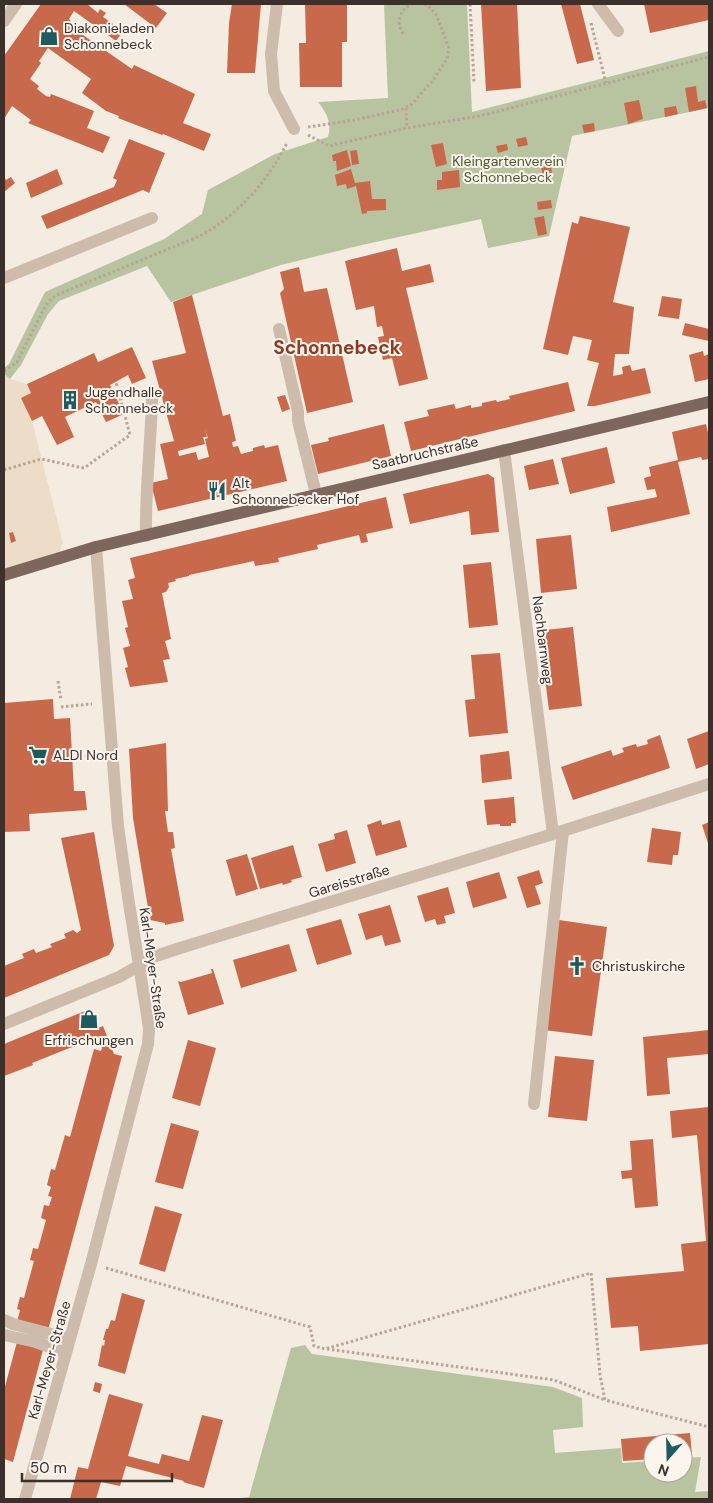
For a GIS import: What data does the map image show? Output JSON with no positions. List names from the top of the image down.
{
  "streets": {
    "main road": ["Saatbruchstraße"],
    "street": ["Nachbarnweg", "Gareisstraße", "Karl-Meyer-Straße"]
  },
  "crossings": [
    ["Saatbruchstraße", "Nachbarnweg"],
    ["Saatbruchstraße", "Karl-Meyer-Straße"],
    ["Nachbarnweg", "Gareisstraße"],
    ["Gareisstraße", "Karl-Meyer-Straße"]
  ],
  "districts": ["Schonnebeck"],
  "parks": ["Kleingartenverein Schonnebeck"],
  "places": {
    "shop": ["Diakonieladen Schonnebeck", "Erfrischungen"],
    "building": ["Jugendhalle Schonnebeck"],
    "restaurant": ["Alt Schonnebecker Hof"],
    "supermarket": ["ALDI Nord"],
    "church": ["Christuskirche"]
  },
  "scale_bar": "50 m",
  "north": "bottom"
}
